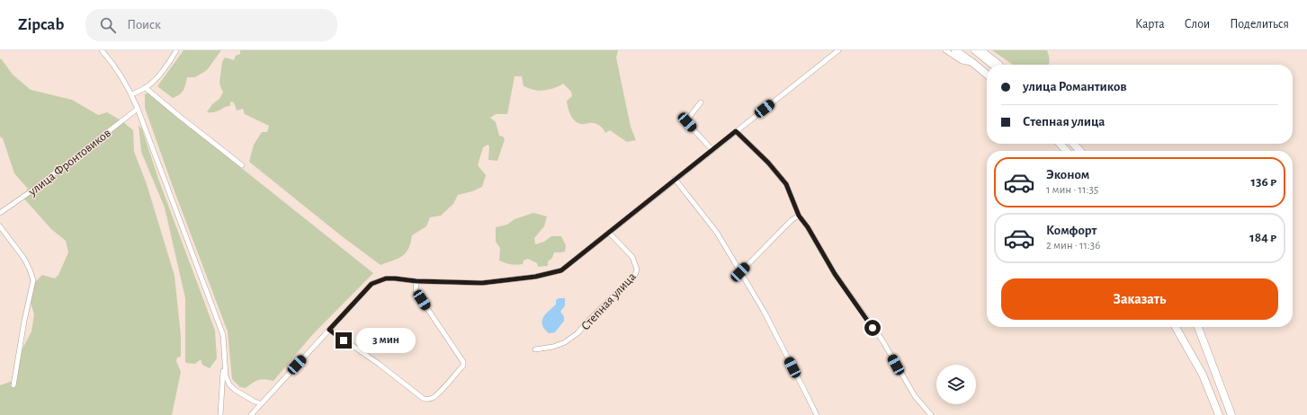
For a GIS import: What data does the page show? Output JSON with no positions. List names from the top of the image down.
{
  "streets": {
    "street": ["улица Фронтовиков", "Степная улица"]
  },
  "page": {
    "header": "Zipcab",
    "search": "Поиск",
    "nav": ["Карта", "Слои", "Поделиться"],
    "banner": ["улица Романтиков", "Степная улица"],
    "list": [
      {
        "name": "Эконом",
        "note": "1 мин · 11:35",
        "value": "136 ₽"
      },
      {
        "name": "Комфорт",
        "note": "2 мин · 11:36",
        "value": "184 ₽"
      }
    ],
    "buttons": "Заказать",
    "bubble": "3 мин"
  }
}
